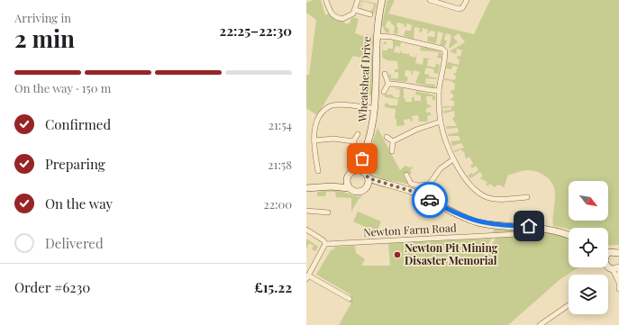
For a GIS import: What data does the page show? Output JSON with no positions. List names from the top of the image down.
{
  "streets": {
    "street": ["Wheatsheaf Drive", "Newton Farm Road"]
  },
  "places": ["Newton Pit Mining Disaster Memorial"],
  "north": "bottom right",
  "page": {
    "heading": ["2 min", "Arriving in", "22:25–22:30"],
    "panel": ["Order #6230", "£15.22"],
    "bar": "On the way · 150 m",
    "list": [
      ["Confirmed", "21:54"],
      ["Preparing", "21:58"],
      ["On the way", "22:00"],
      "Delivered"
    ]
  }
}
